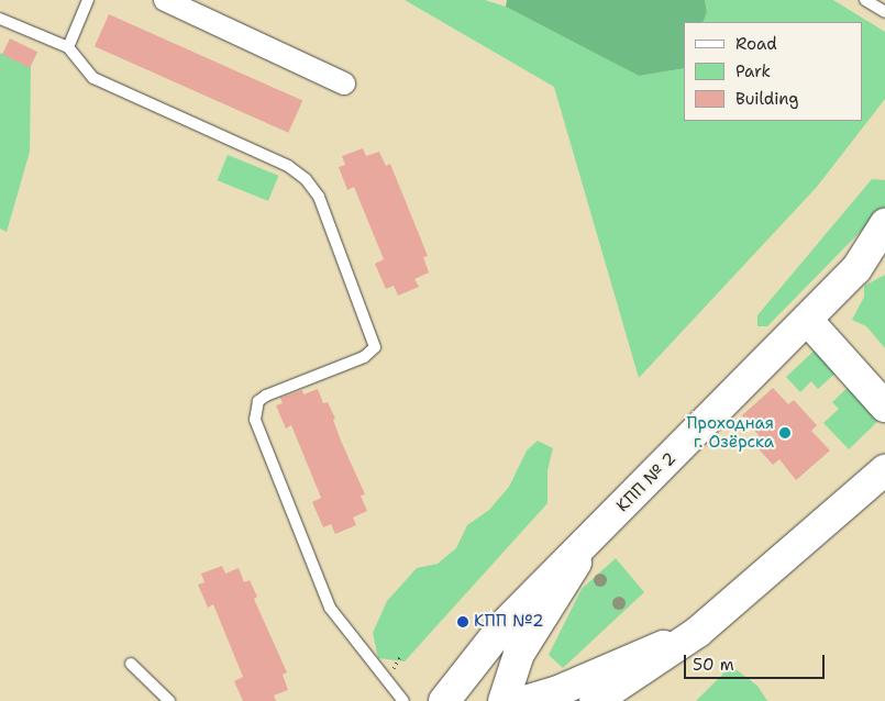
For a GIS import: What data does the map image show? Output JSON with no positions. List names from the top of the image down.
{
  "streets": {
    "main road": ["КПП № 2"]
  },
  "places": ["Проходная г. Озёрска", "КПП №2"],
  "legend": ["Road", "Park", "Building"],
  "scale_bar": "50 m"
}
